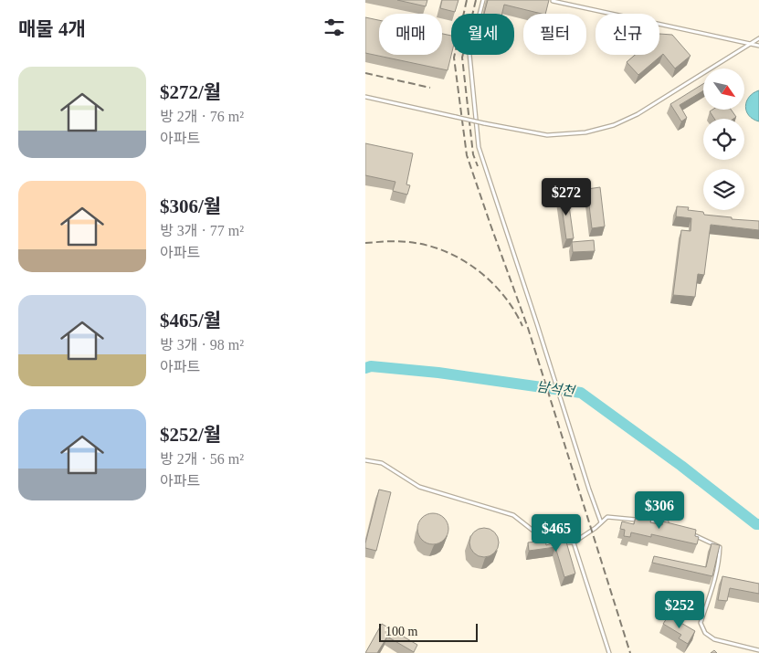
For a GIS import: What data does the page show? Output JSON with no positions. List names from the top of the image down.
{
  "water": ["남석천"],
  "scale_bar": "100 m",
  "north": "bottom right",
  "page": {
    "heading": "매물 4개",
    "chip": [
      "매매",
      "월세",
      "필터",
      "신규"
    ],
    "list": [
      {
        "name": "$272/월",
        "note": "방 2개 · 76 m² · 아파트"
      },
      {
        "name": "$306/월",
        "note": "방 3개 · 77 m² · 아파트"
      },
      {
        "name": "$465/월",
        "note": "방 3개 · 98 m² · 아파트"
      },
      {
        "name": "$252/월",
        "note": "방 2개 · 56 m² · 아파트"
      }
    ],
    "price": [
      "$272",
      "$306",
      "$465",
      "$252"
    ],
    "scale": "100 m"
  }
}
